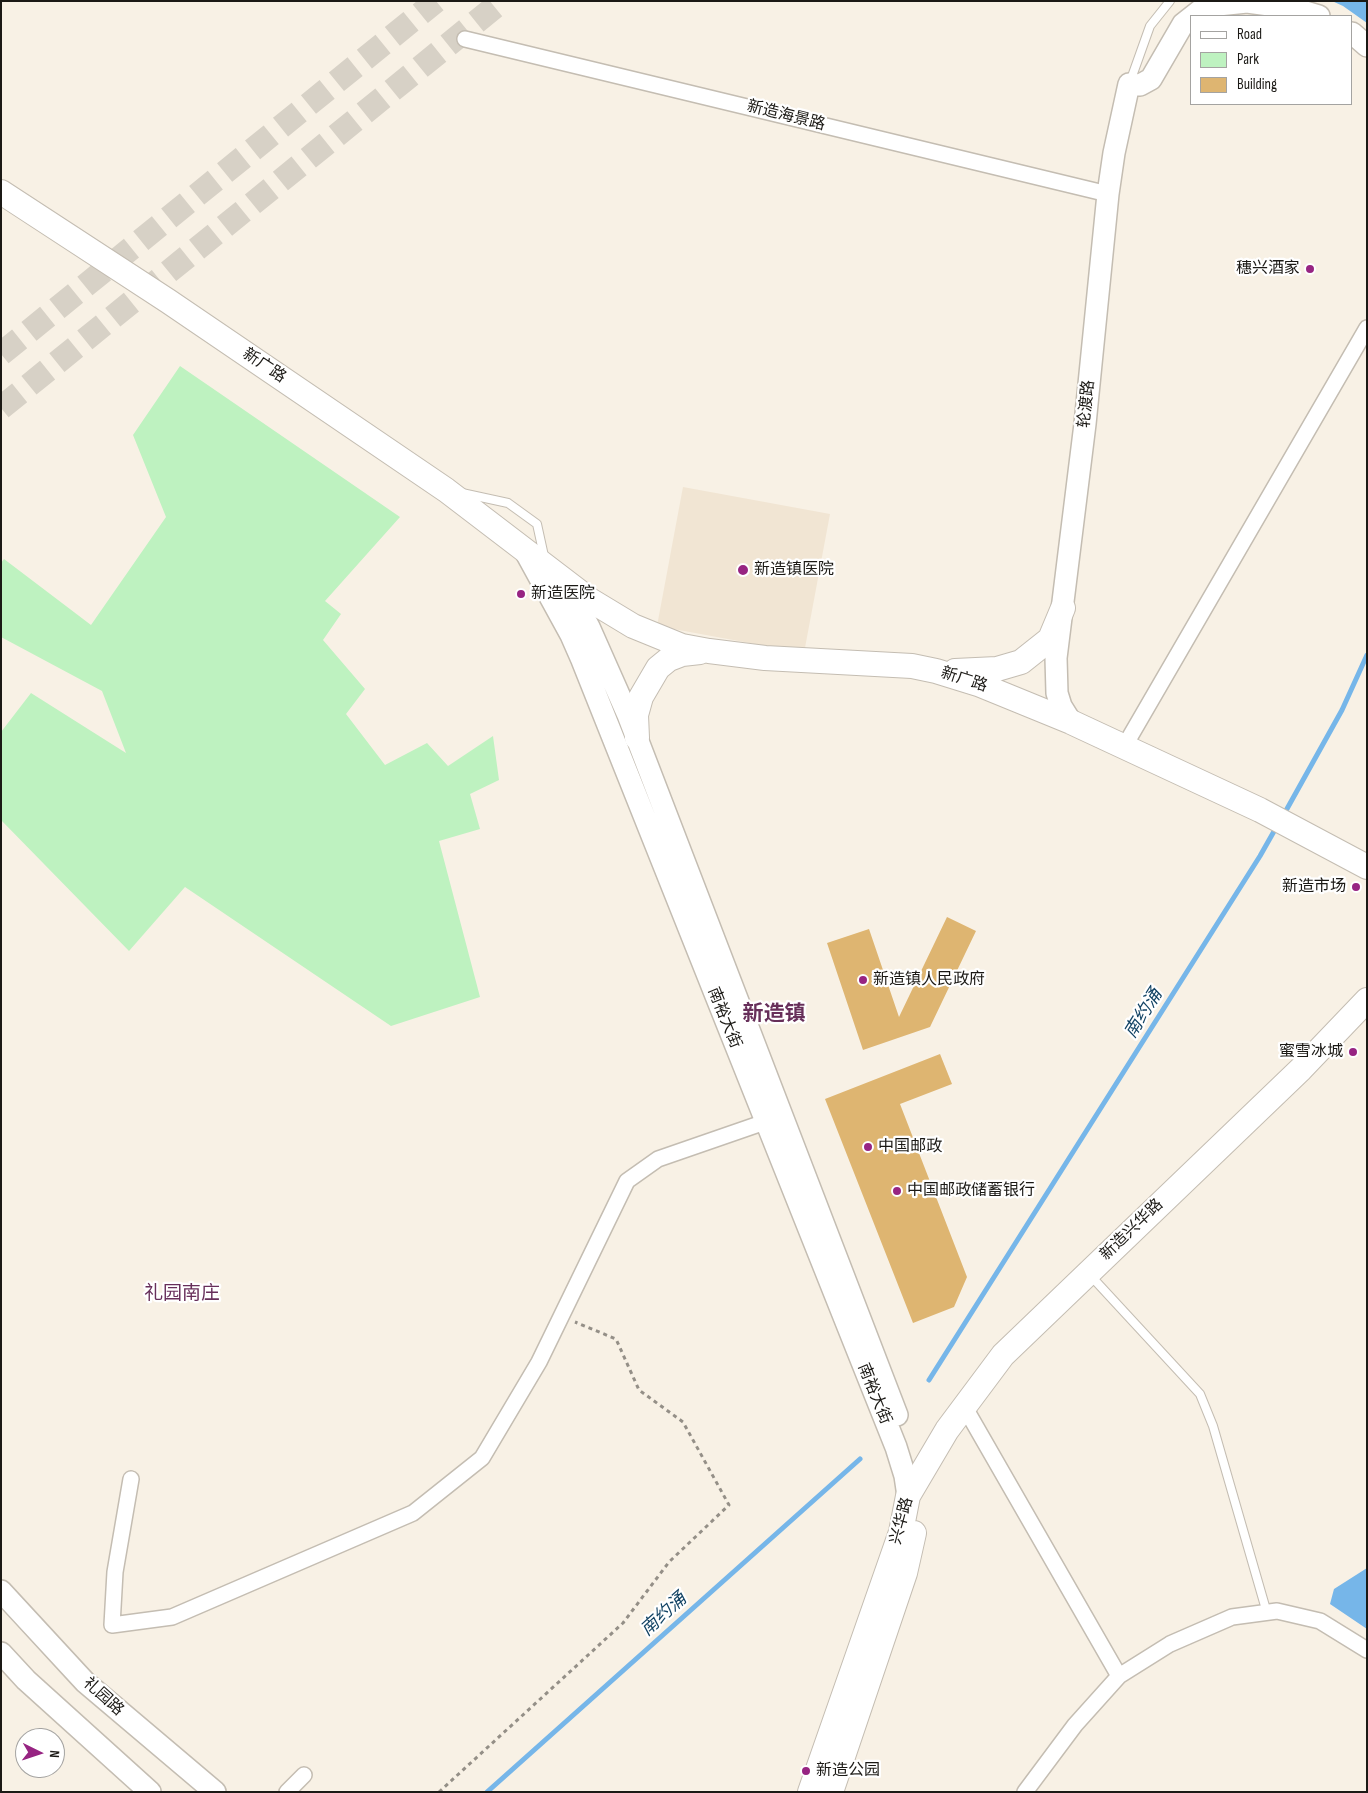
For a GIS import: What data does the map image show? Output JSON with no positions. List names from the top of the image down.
{
  "streets": {
    "main road": [
      "新广路",
      "轮渡路",
      "南裕大街",
      "新造兴华路",
      "兴华路",
      "礼园路"
    ],
    "street": ["新造海景路"]
  },
  "crossings": [
    ["新造海景路", "轮渡路"],
    ["新广路", "轮渡路"],
    ["新广路", "南裕大街"],
    ["南裕大街", "新造兴华路"],
    ["南裕大街", "兴华路"],
    ["新造兴华路", "兴华路"]
  ],
  "districts": ["新造镇", "礼园南庄"],
  "water": ["南约涌"],
  "places": [
    "穗兴酒家",
    "新造镇医院",
    "新造医院",
    "新造市场",
    "新造镇人民政府",
    "蜜雪冰城",
    "中国邮政",
    "中国邮政储蓄银行",
    "新造公园"
  ],
  "legend": ["Road", "Park", "Building"],
  "north": "right"
}
